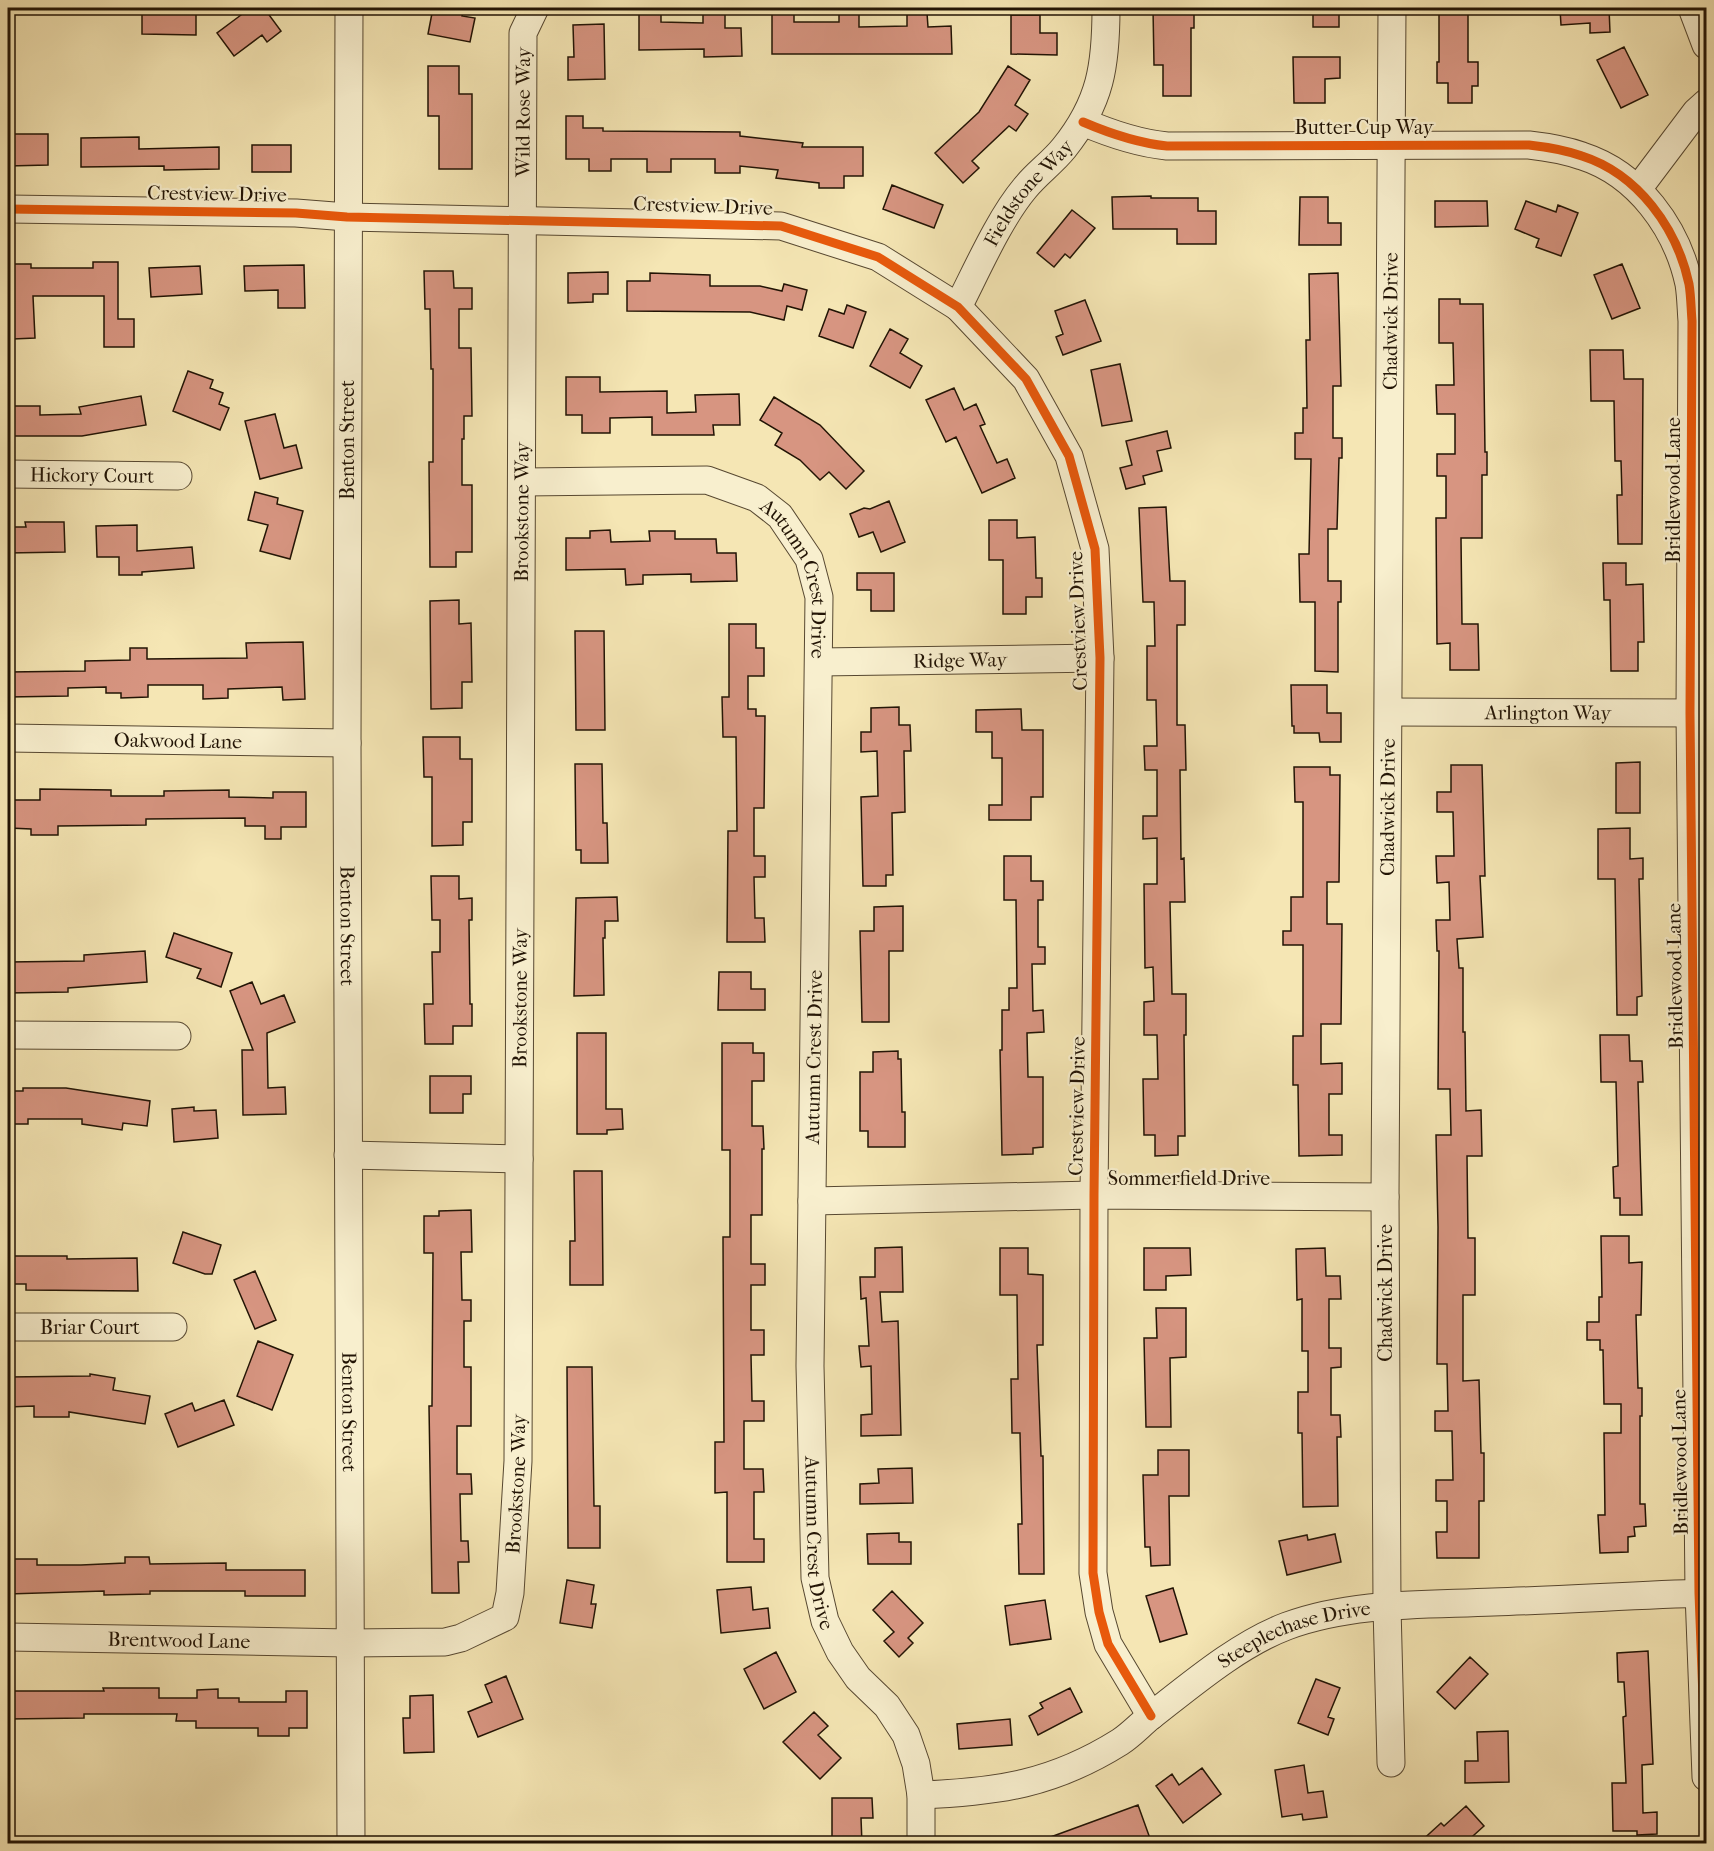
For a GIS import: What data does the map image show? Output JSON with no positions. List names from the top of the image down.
{
  "streets": {
    "street": [
      "Wild Rose Way",
      "Butter Cup Way",
      "Crestview Drive",
      "Fieldstone Way",
      "Chadwick Drive",
      "Benton Street",
      "Hickory Court",
      "Bridlewood Lane",
      "Brookstone Way",
      "Autumn Crest Drive",
      "Ridge Way",
      "Arlington Way",
      "Oakwood Lane",
      "Sommerfield Drive",
      "Briar Court",
      "Brentwood Lane",
      "Steeplechase Drive"
    ]
  },
  "crossings": [
    ["Wild Rose Way", "Crestview Drive"],
    ["Wild Rose Way", "Brookstone Way"],
    ["Butter Cup Way", "Fieldstone Way"],
    ["Butter Cup Way", "Chadwick Drive"],
    ["Butter Cup Way", "Bridlewood Lane"],
    ["Crestview Drive", "Fieldstone Way"],
    ["Crestview Drive", "Benton Street"],
    ["Crestview Drive", "Brookstone Way"],
    ["Crestview Drive", "Ridge Way"],
    ["Crestview Drive", "Sommerfield Drive"],
    ["Crestview Drive", "Steeplechase Drive"],
    ["Chadwick Drive", "Arlington Way"],
    ["Chadwick Drive", "Sommerfield Drive"],
    ["Chadwick Drive", "Steeplechase Drive"],
    ["Benton Street", "Brookstone Way"],
    ["Benton Street", "Oakwood Lane"],
    ["Benton Street", "Brentwood Lane"],
    ["Bridlewood Lane", "Arlington Way"],
    ["Bridlewood Lane", "Steeplechase Drive"],
    ["Brookstone Way", "Autumn Crest Drive"],
    ["Brookstone Way", "Brentwood Lane"],
    ["Autumn Crest Drive", "Ridge Way"],
    ["Autumn Crest Drive", "Sommerfield Drive"],
    ["Autumn Crest Drive", "Steeplechase Drive"]
  ]
}
